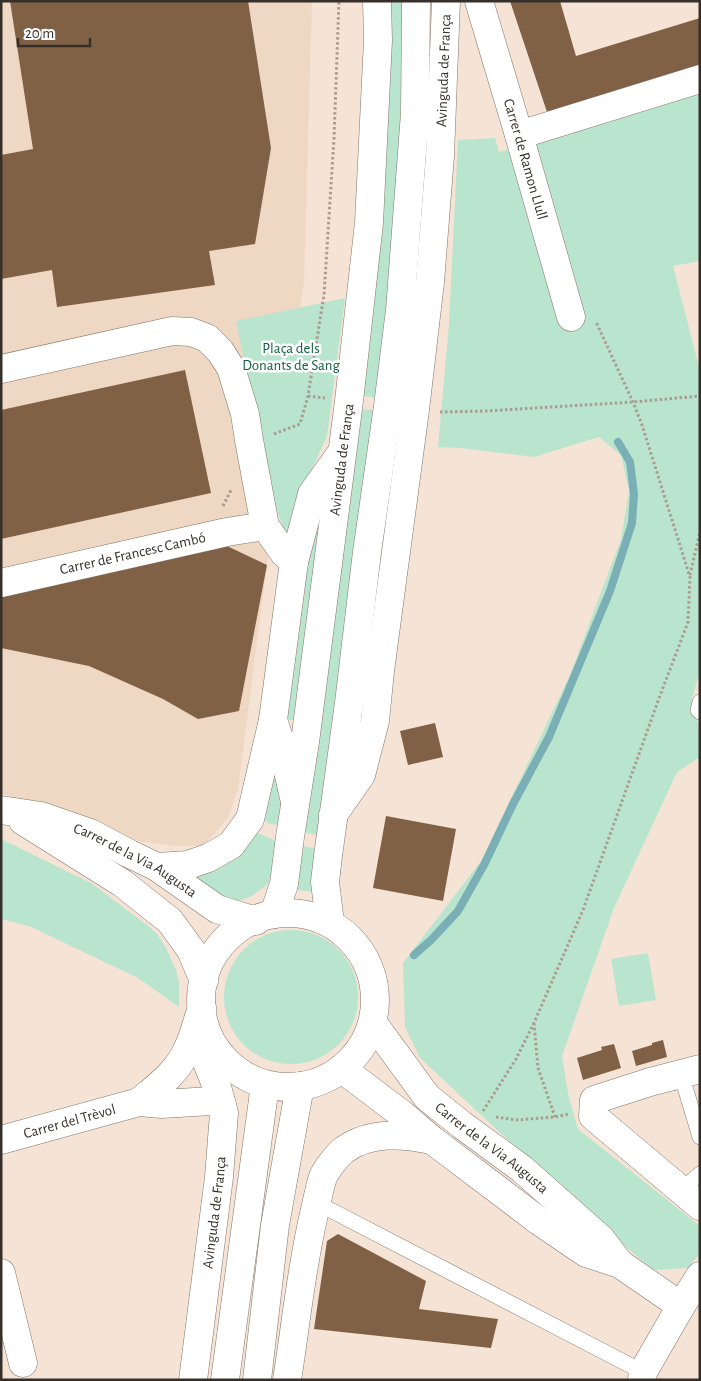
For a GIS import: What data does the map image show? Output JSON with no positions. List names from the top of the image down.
{
  "streets": {
    "street": [
      "Avinguda de França",
      "Carrer de Ramon Llull",
      "Carrer de Francesc Cambó",
      "Carrer de la Via Augusta",
      "Carrer del Trèvol"
    ]
  },
  "crossings": [
    ["Avinguda de França", "Carrer de la Via Augusta"],
    ["Avinguda de França", "Carrer del Trèvol"],
    ["Carrer de la Via Augusta", "Carrer del Trèvol"]
  ],
  "parks": ["Plaça dels Donants de Sang"],
  "scale_bar": "20 m"
}
